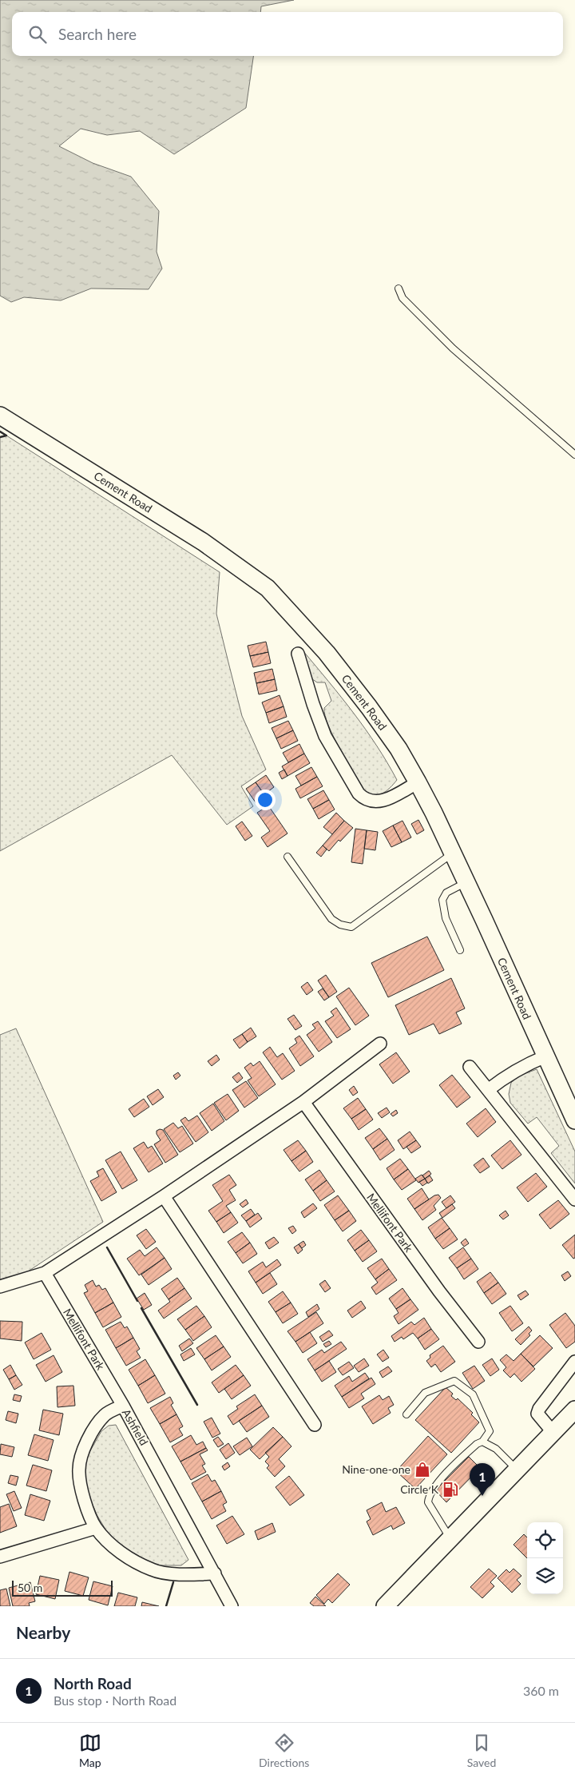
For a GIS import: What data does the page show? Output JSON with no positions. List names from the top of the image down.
{
  "streets": {
    "street": ["Cement Road", "Mellifont Park", "Ashfield"]
  },
  "crossings": [
    ["Mellifont Park", "Ashfield"]
  ],
  "places": {
    "shop": ["Nine-one-one"],
    "fuel station": ["Circle K"]
  },
  "scale_bar": "50 m",
  "page": {
    "search": "Search here",
    "pins": "1",
    "scale": "50 m",
    "heading": "Nearby",
    "list": [
      {
        "mark": "1",
        "name": "North Road",
        "note": "Bus stop · North Road",
        "value": "360 m"
      }
    ],
    "nav": ["Map", "Directions", "Saved"]
  }
}
